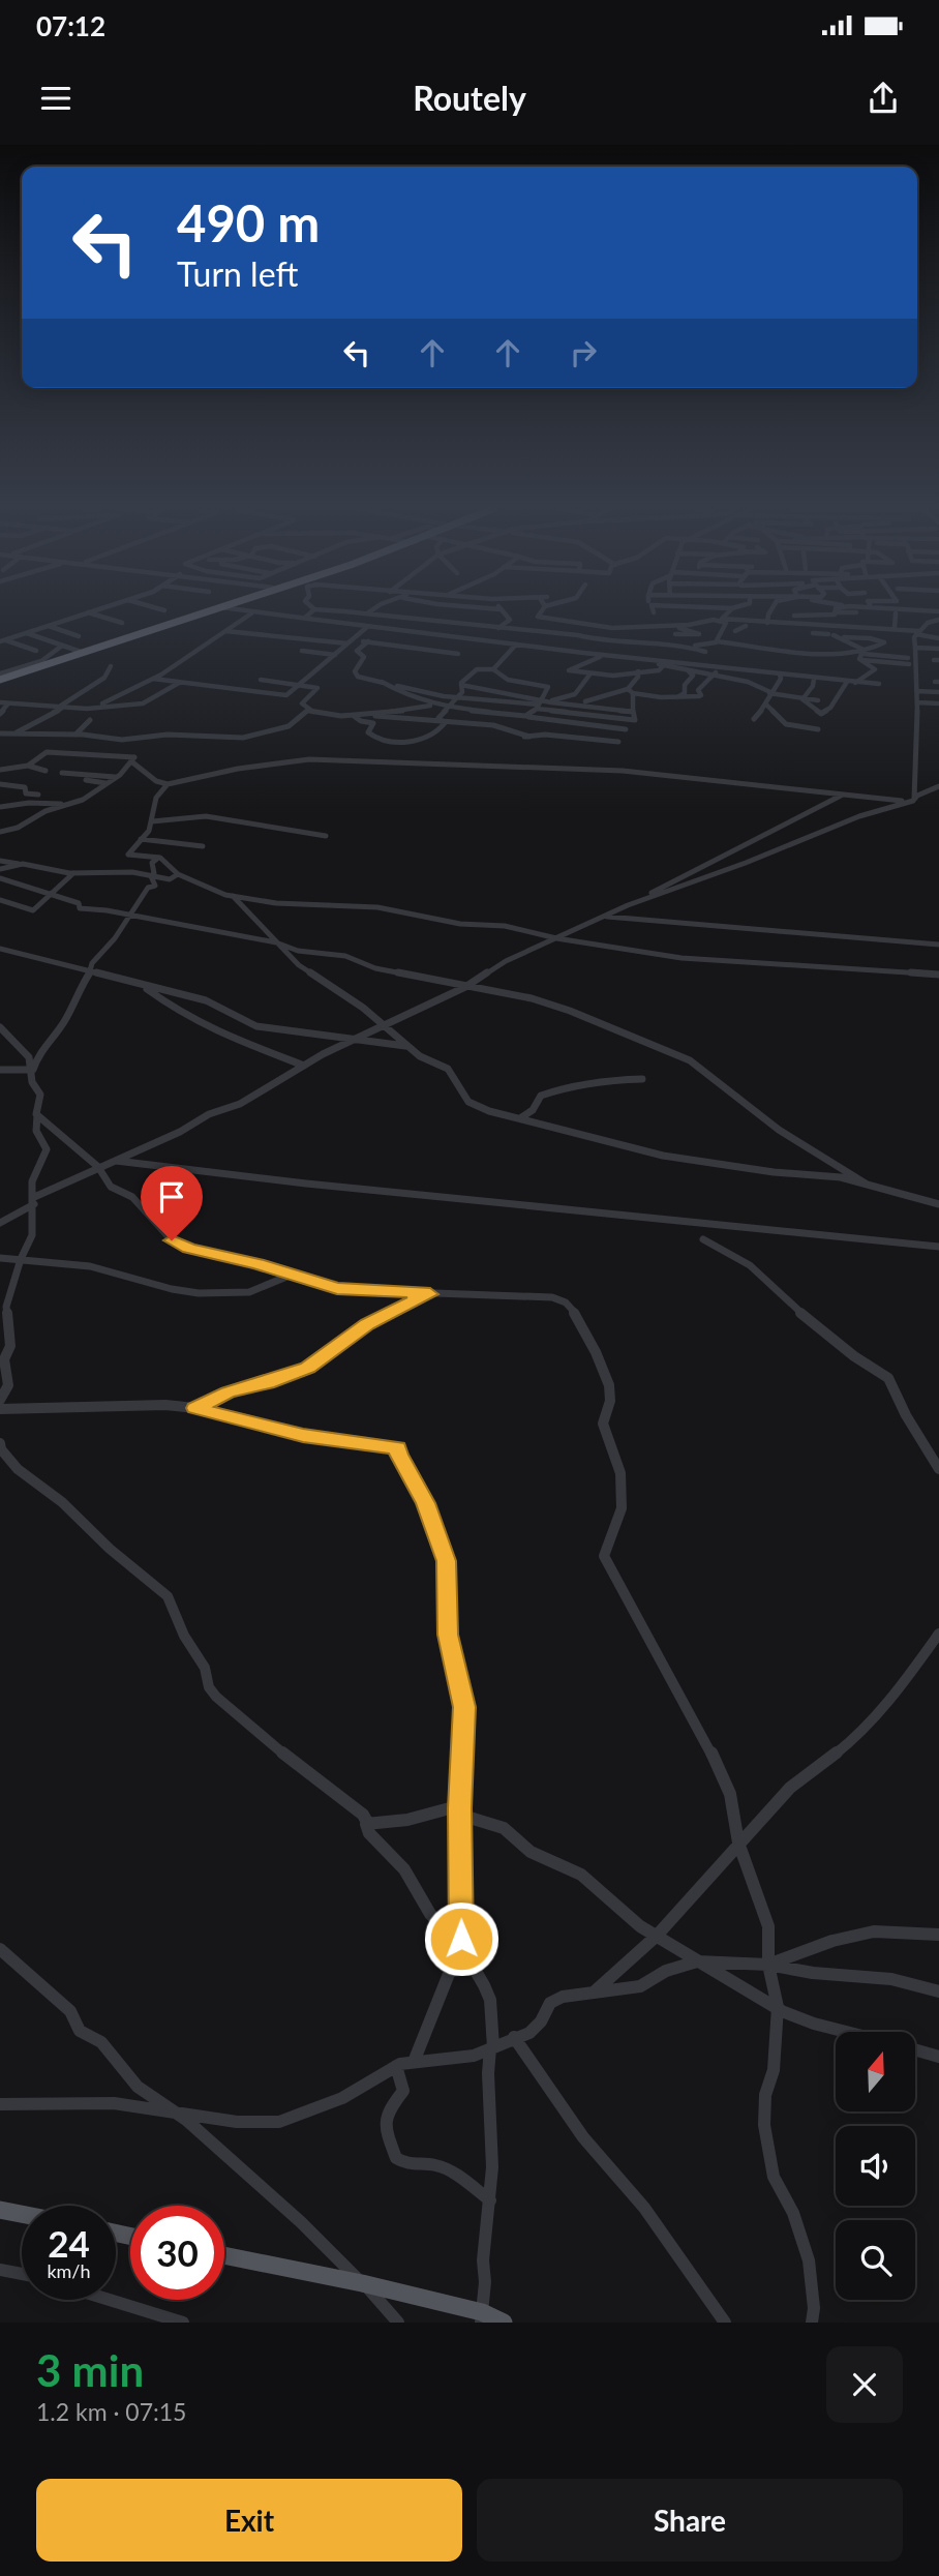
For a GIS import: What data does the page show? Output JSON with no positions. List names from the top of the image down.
{
  "north": "top",
  "page": {
    "status": "07:12",
    "header": "Routely",
    "turn": ["490 m", "Turn left"],
    "speed": "24 km/h",
    "limit": "30",
    "heading": ["3 min", "1.2 km · 07:15"],
    "buttons": ["Exit", "Share"]
  }
}
